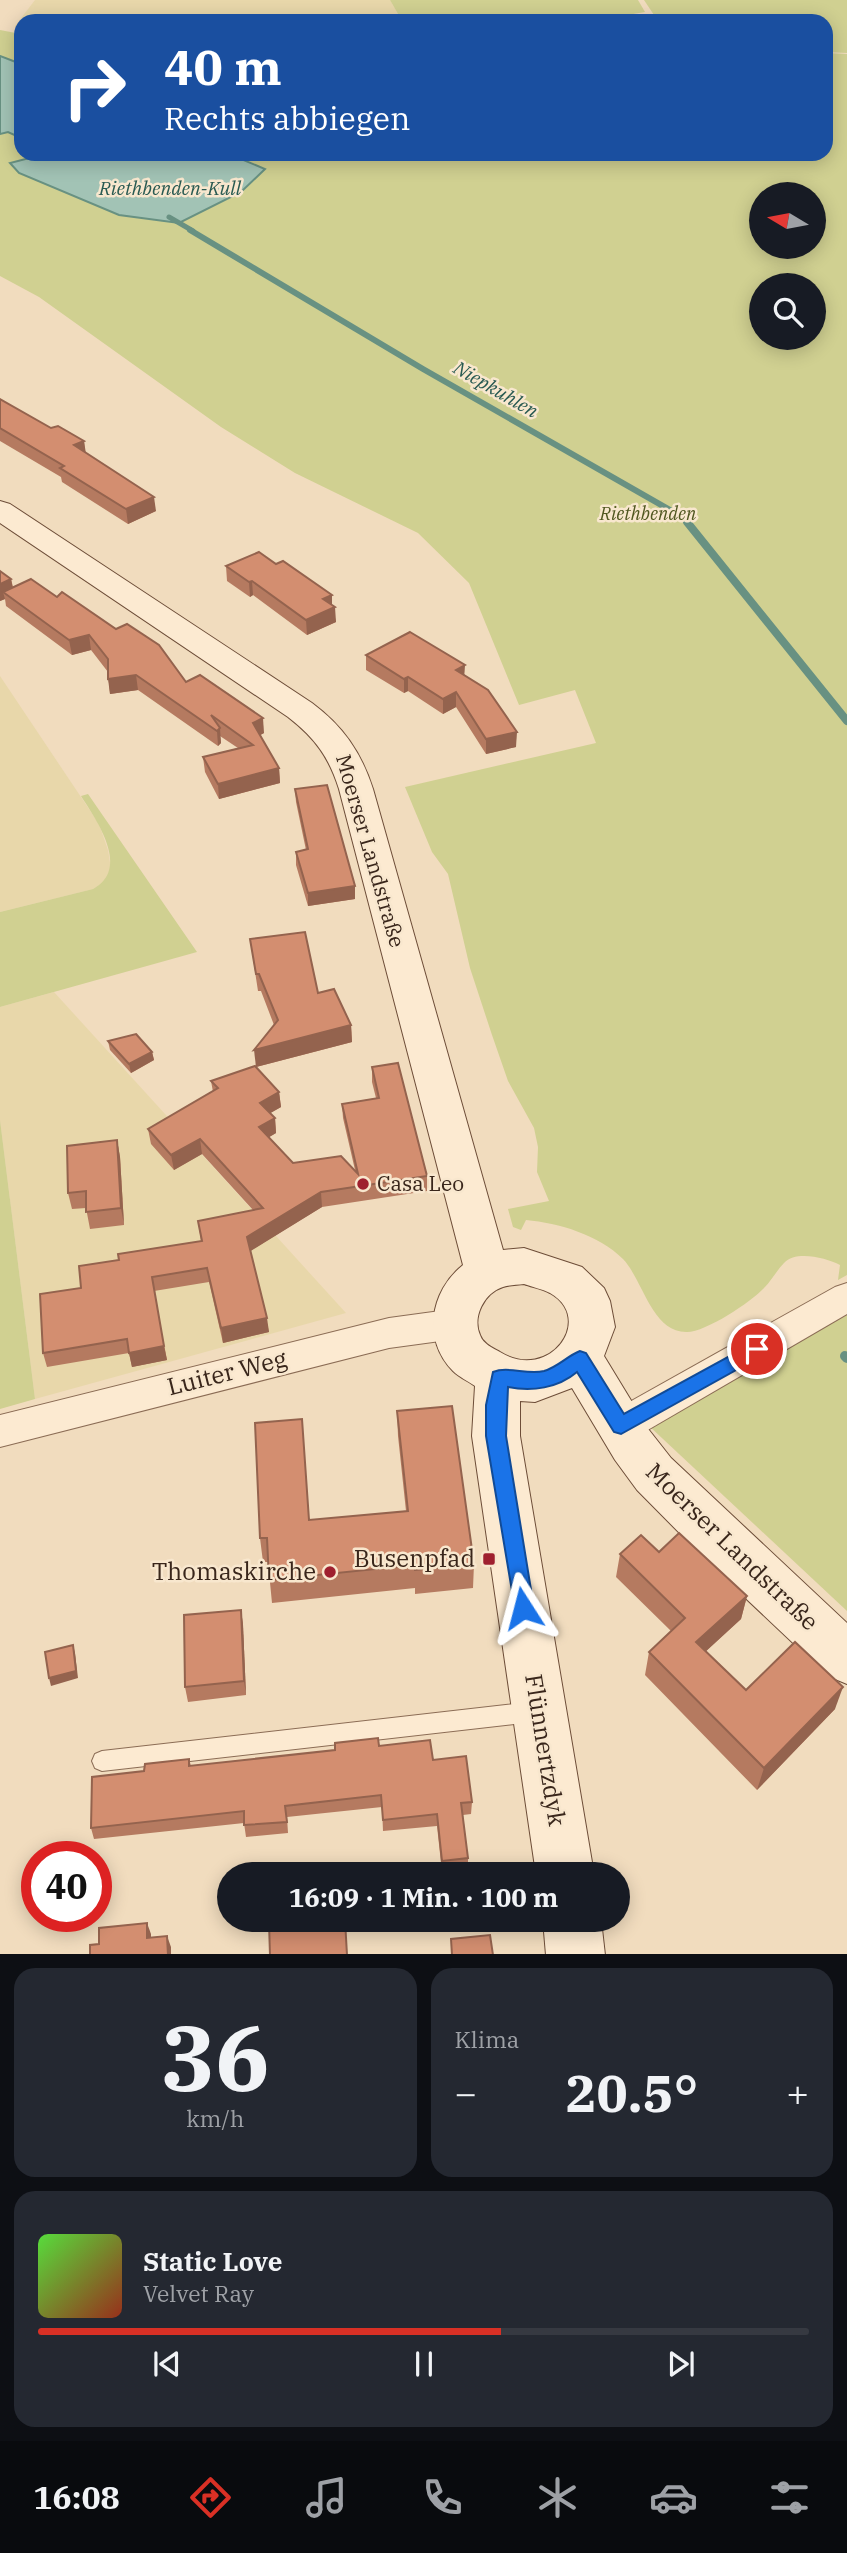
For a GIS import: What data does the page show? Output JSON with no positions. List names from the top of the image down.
{
  "streets": {
    "main road": ["Moerser Landstraße", "Flünnertzdyk"],
    "street": ["Luiter Weg"]
  },
  "crossings": [
    ["Moerser Landstraße", "Luiter Weg"],
    ["Moerser Landstraße", "Flünnertzdyk"],
    ["Luiter Weg", "Flünnertzdyk"]
  ],
  "water": ["Riethbenden-Kull", "Niepkuhlen"],
  "parks": ["Riethbenden"],
  "places": {
    "other": ["Casa Leo", "Thomaskirche"],
    "transit": ["Busenpfad"]
  },
  "north": "left",
  "page": {
    "turn": ["40 m", "Rechts abbiegen"],
    "limit": "40",
    "trip": "16:09 · 1 Min. · 100 m",
    "tile": [
      ["36", "km/h"],
      "Klima"
    ],
    "heat": ["−", "20.5°", "+"],
    "song": ["Static Love", "Velvet Ray"],
    "tabs": "16:08"
  }
}
